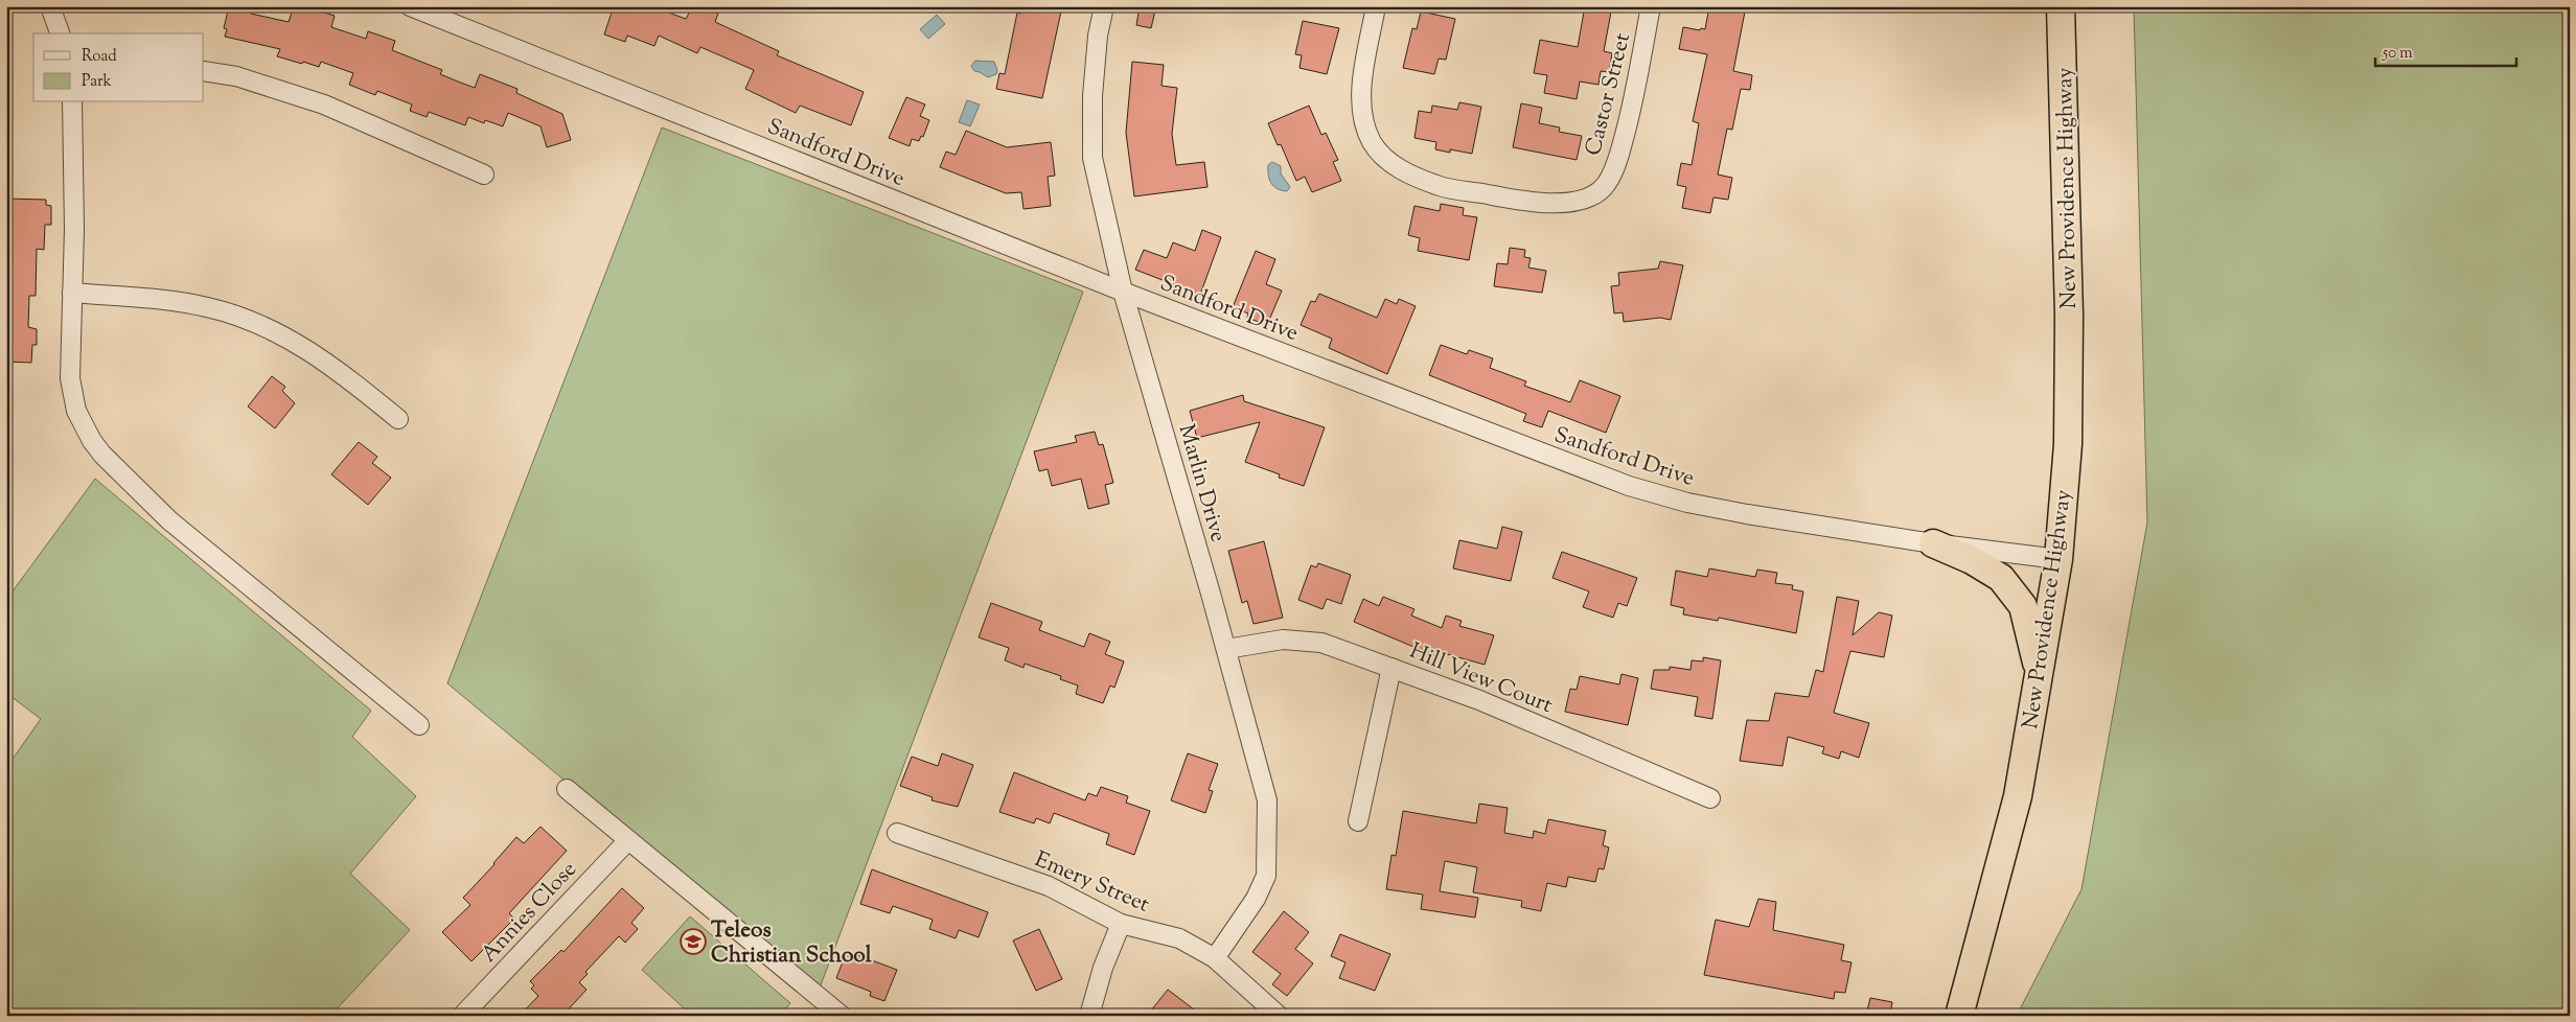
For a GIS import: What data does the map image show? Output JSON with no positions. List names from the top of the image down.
{
  "streets": {
    "highway": ["New Providence Highway"],
    "street": [
      "Castor Street",
      "Sandford Drive",
      "Marlin Drive",
      "Hill View Court",
      "Emery Street",
      "Annies Close"
    ]
  },
  "crossings": [
    ["Sandford Drive", "New Providence Highway"],
    ["Sandford Drive", "Marlin Drive"],
    ["Marlin Drive", "Hill View Court"],
    ["Marlin Drive", "Emery Street"]
  ],
  "places": {
    "school or university": ["Teleos Christian School"]
  },
  "legend": ["Road", "Park"],
  "scale_bar": "50 m"
}
